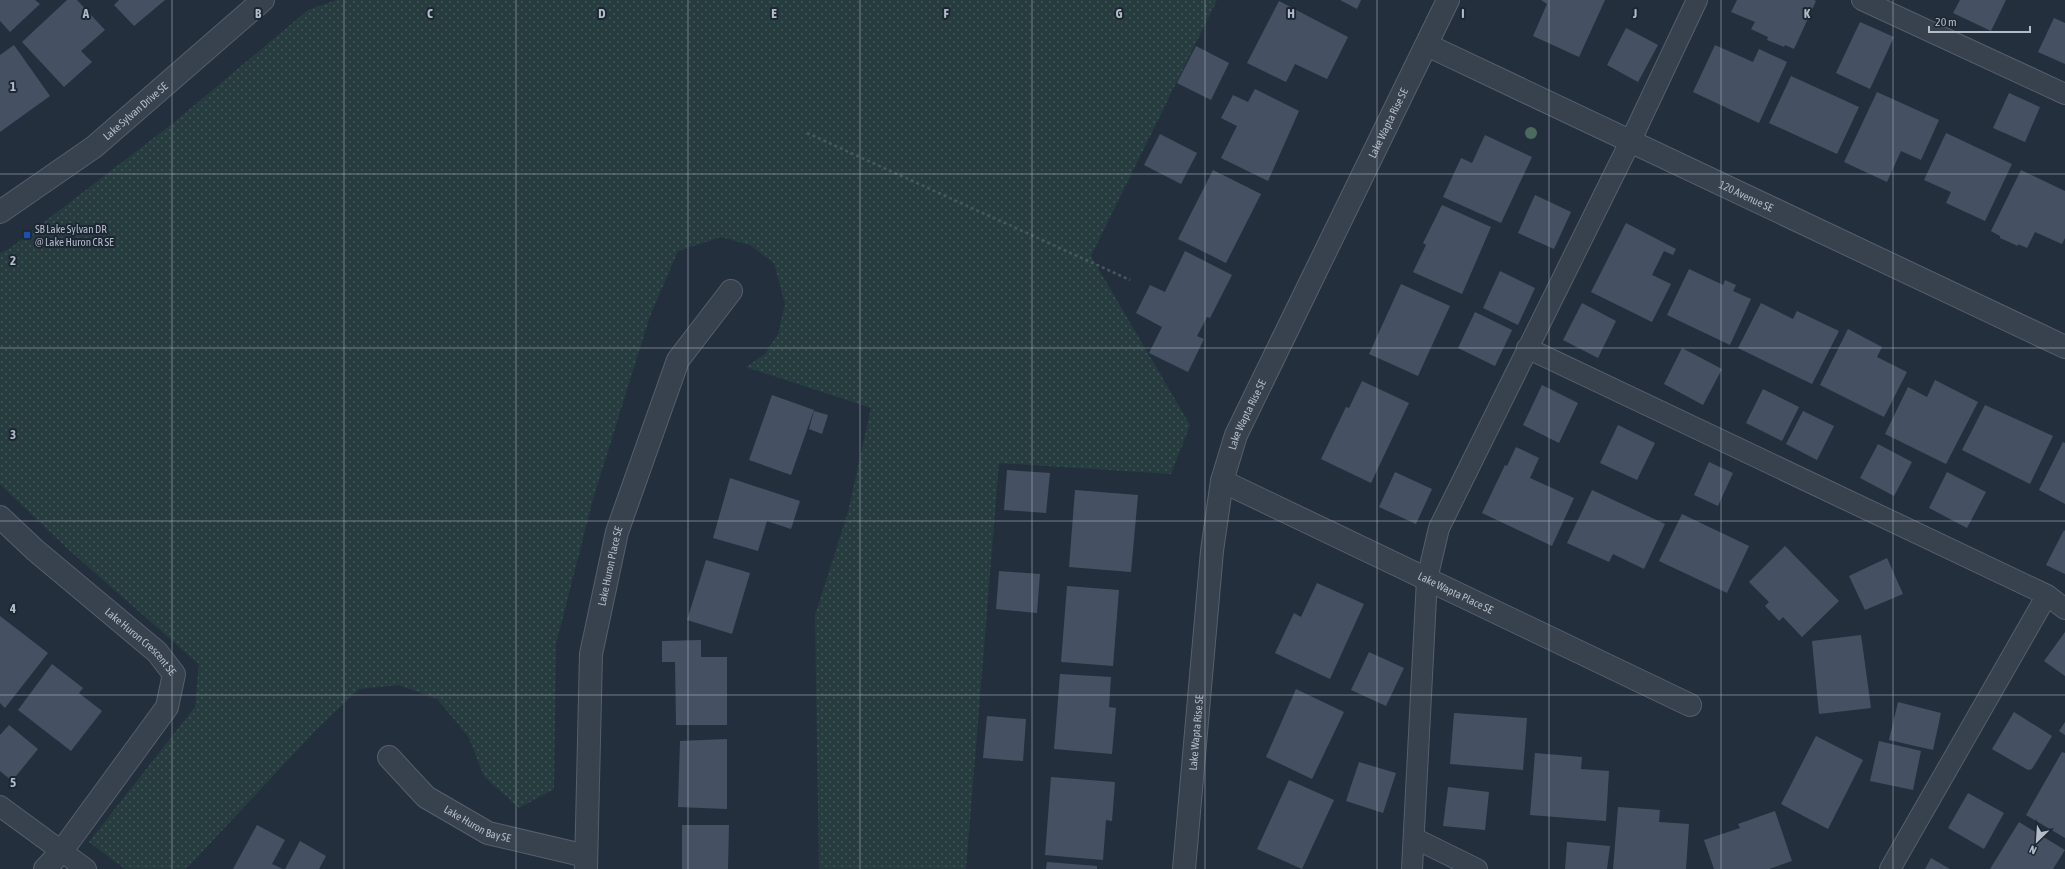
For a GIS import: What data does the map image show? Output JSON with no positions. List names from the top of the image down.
{
  "streets": {
    "street": [
      "Lake Sylvan Drive SE",
      "Lake Wapta Rise SE",
      "120 Avenue SE",
      "Lake Huron Place SE",
      "Lake Wapta Place SE",
      "Lake Huron Crescent SE",
      "Lake Huron Bay SE"
    ]
  },
  "crossings": [
    ["Lake Wapta Rise SE", "120 Avenue SE"],
    ["Lake Wapta Rise SE", "Lake Wapta Place SE"],
    ["Lake Huron Place SE", "Lake Huron Bay SE"]
  ],
  "places": {
    "transit": ["SB Lake Sylvan DR @ Lake Huron CR SE"]
  },
  "scale_bar": "20 m",
  "north": "bottom left",
  "grid": {
    "columns": [
      "A",
      "B",
      "C",
      "D",
      "E",
      "F",
      "G",
      "H",
      "I",
      "J",
      "K"
    ],
    "rows": [
      "1",
      "2",
      "3",
      "4",
      "5"
    ]
  }
}
